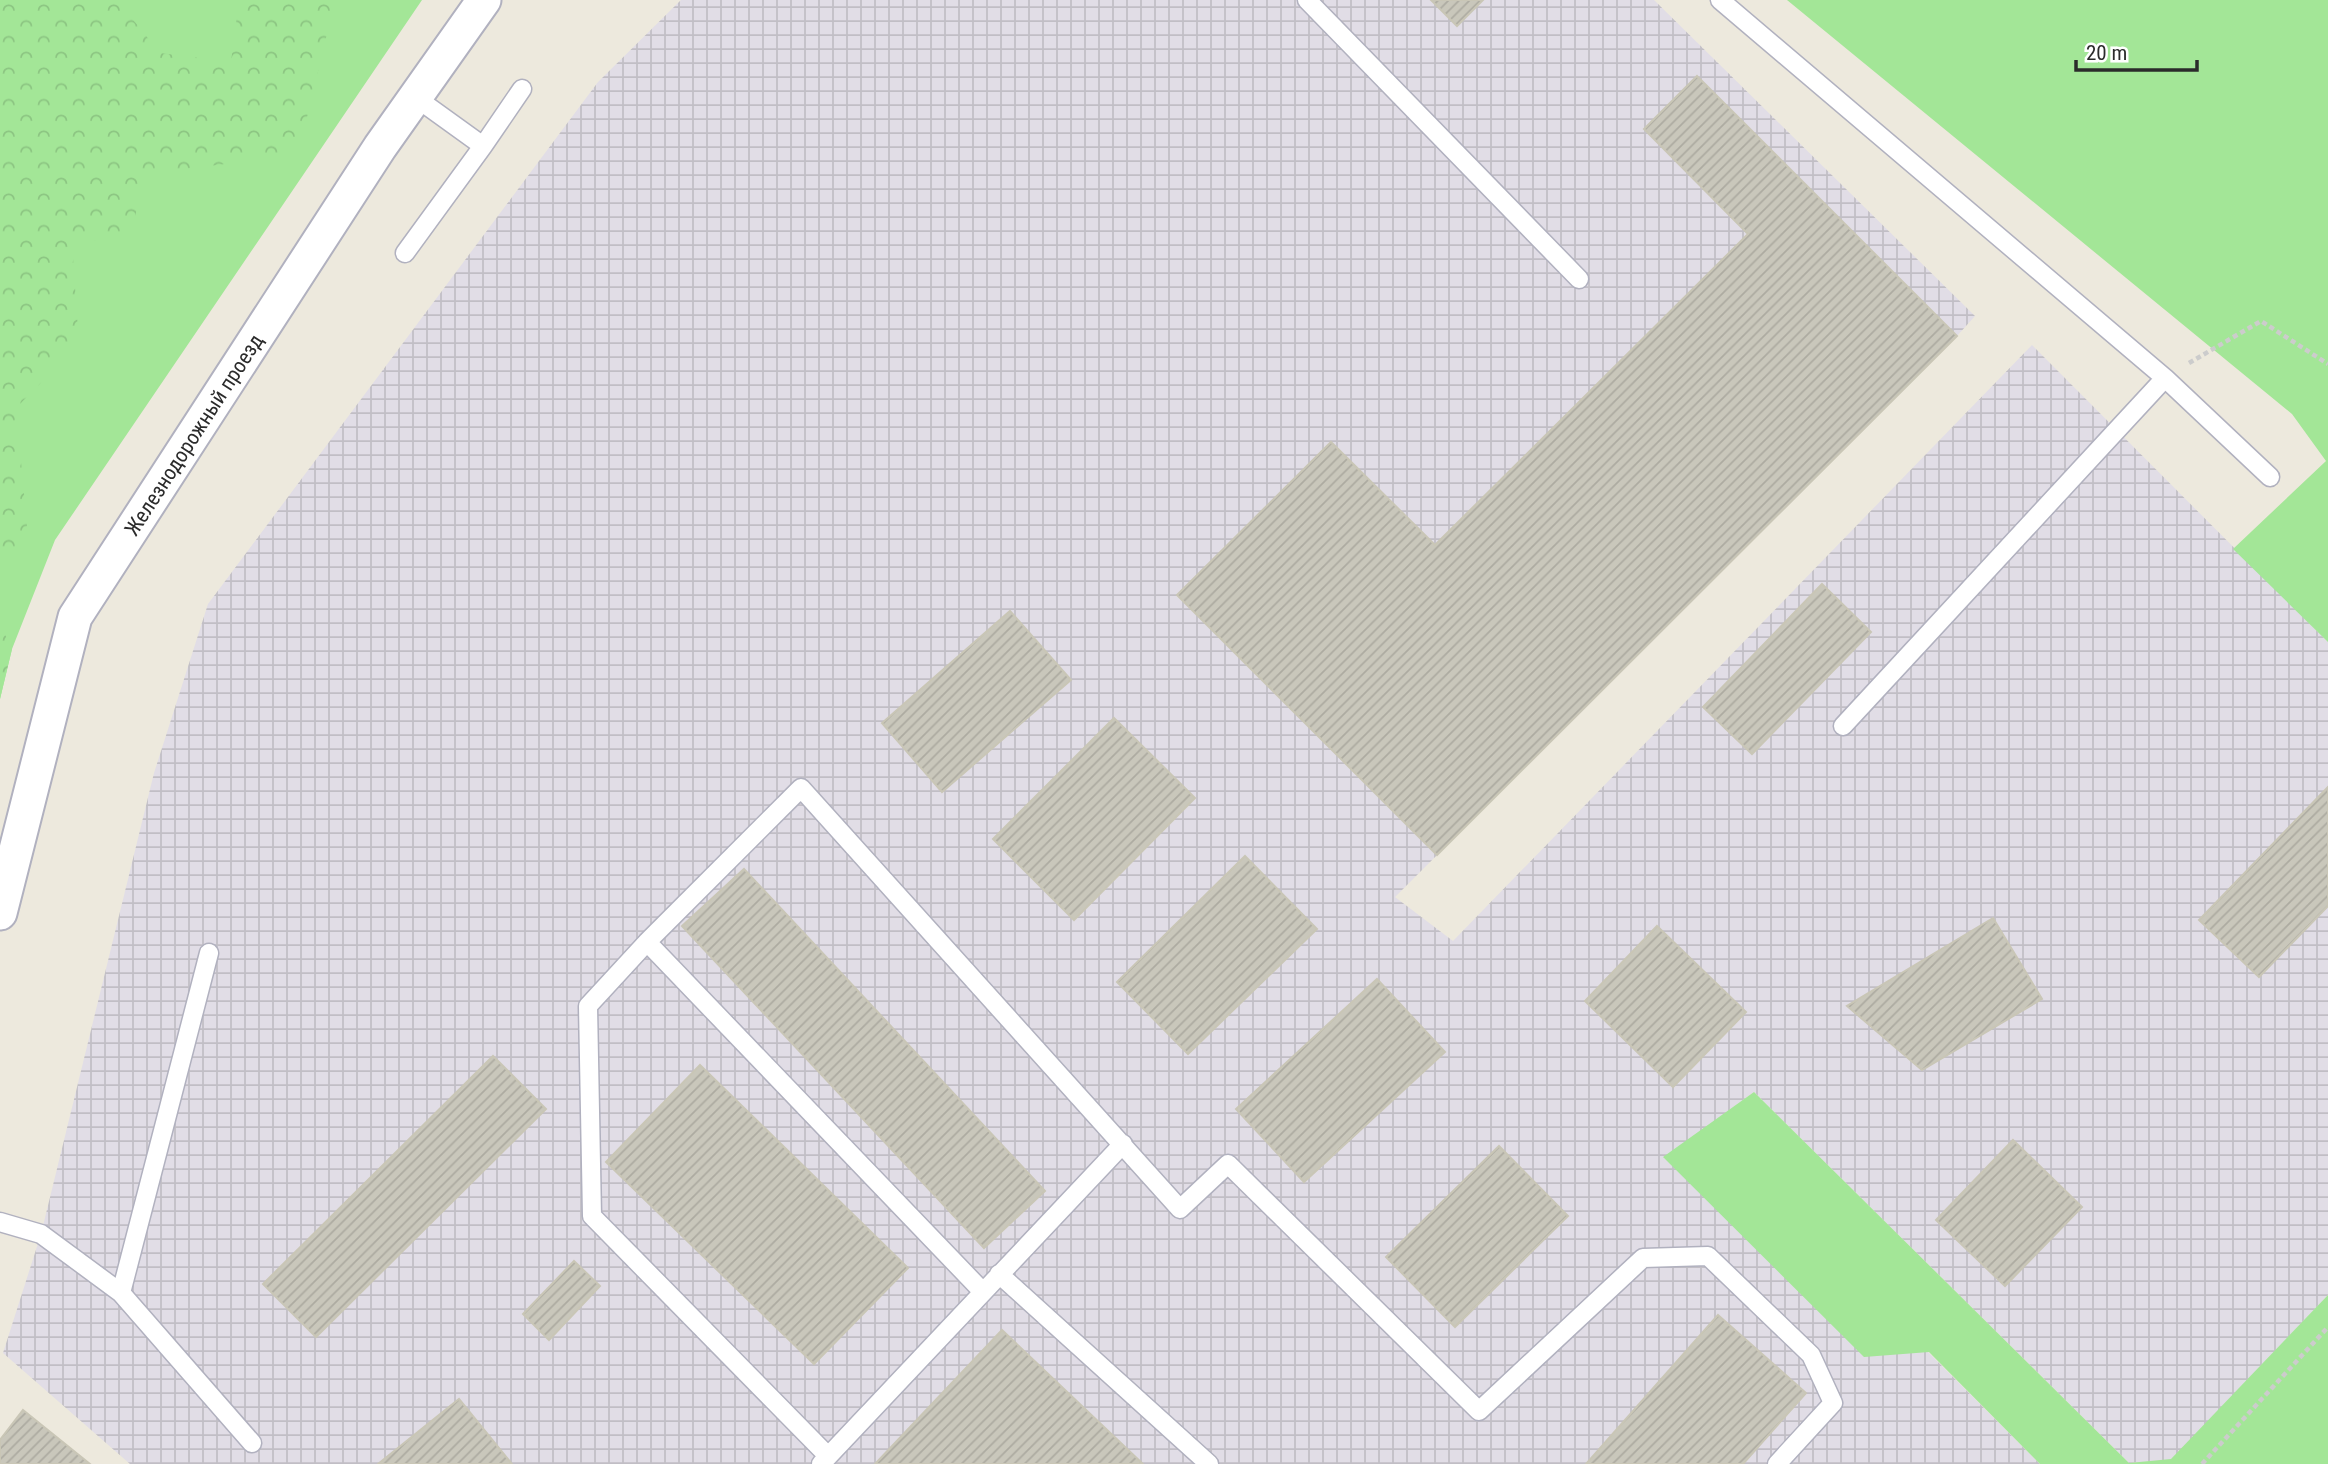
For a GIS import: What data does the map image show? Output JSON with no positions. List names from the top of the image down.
{
  "streets": {
    "street": ["Железнодорожный проезд"]
  },
  "scale_bar": "20 m"
}
